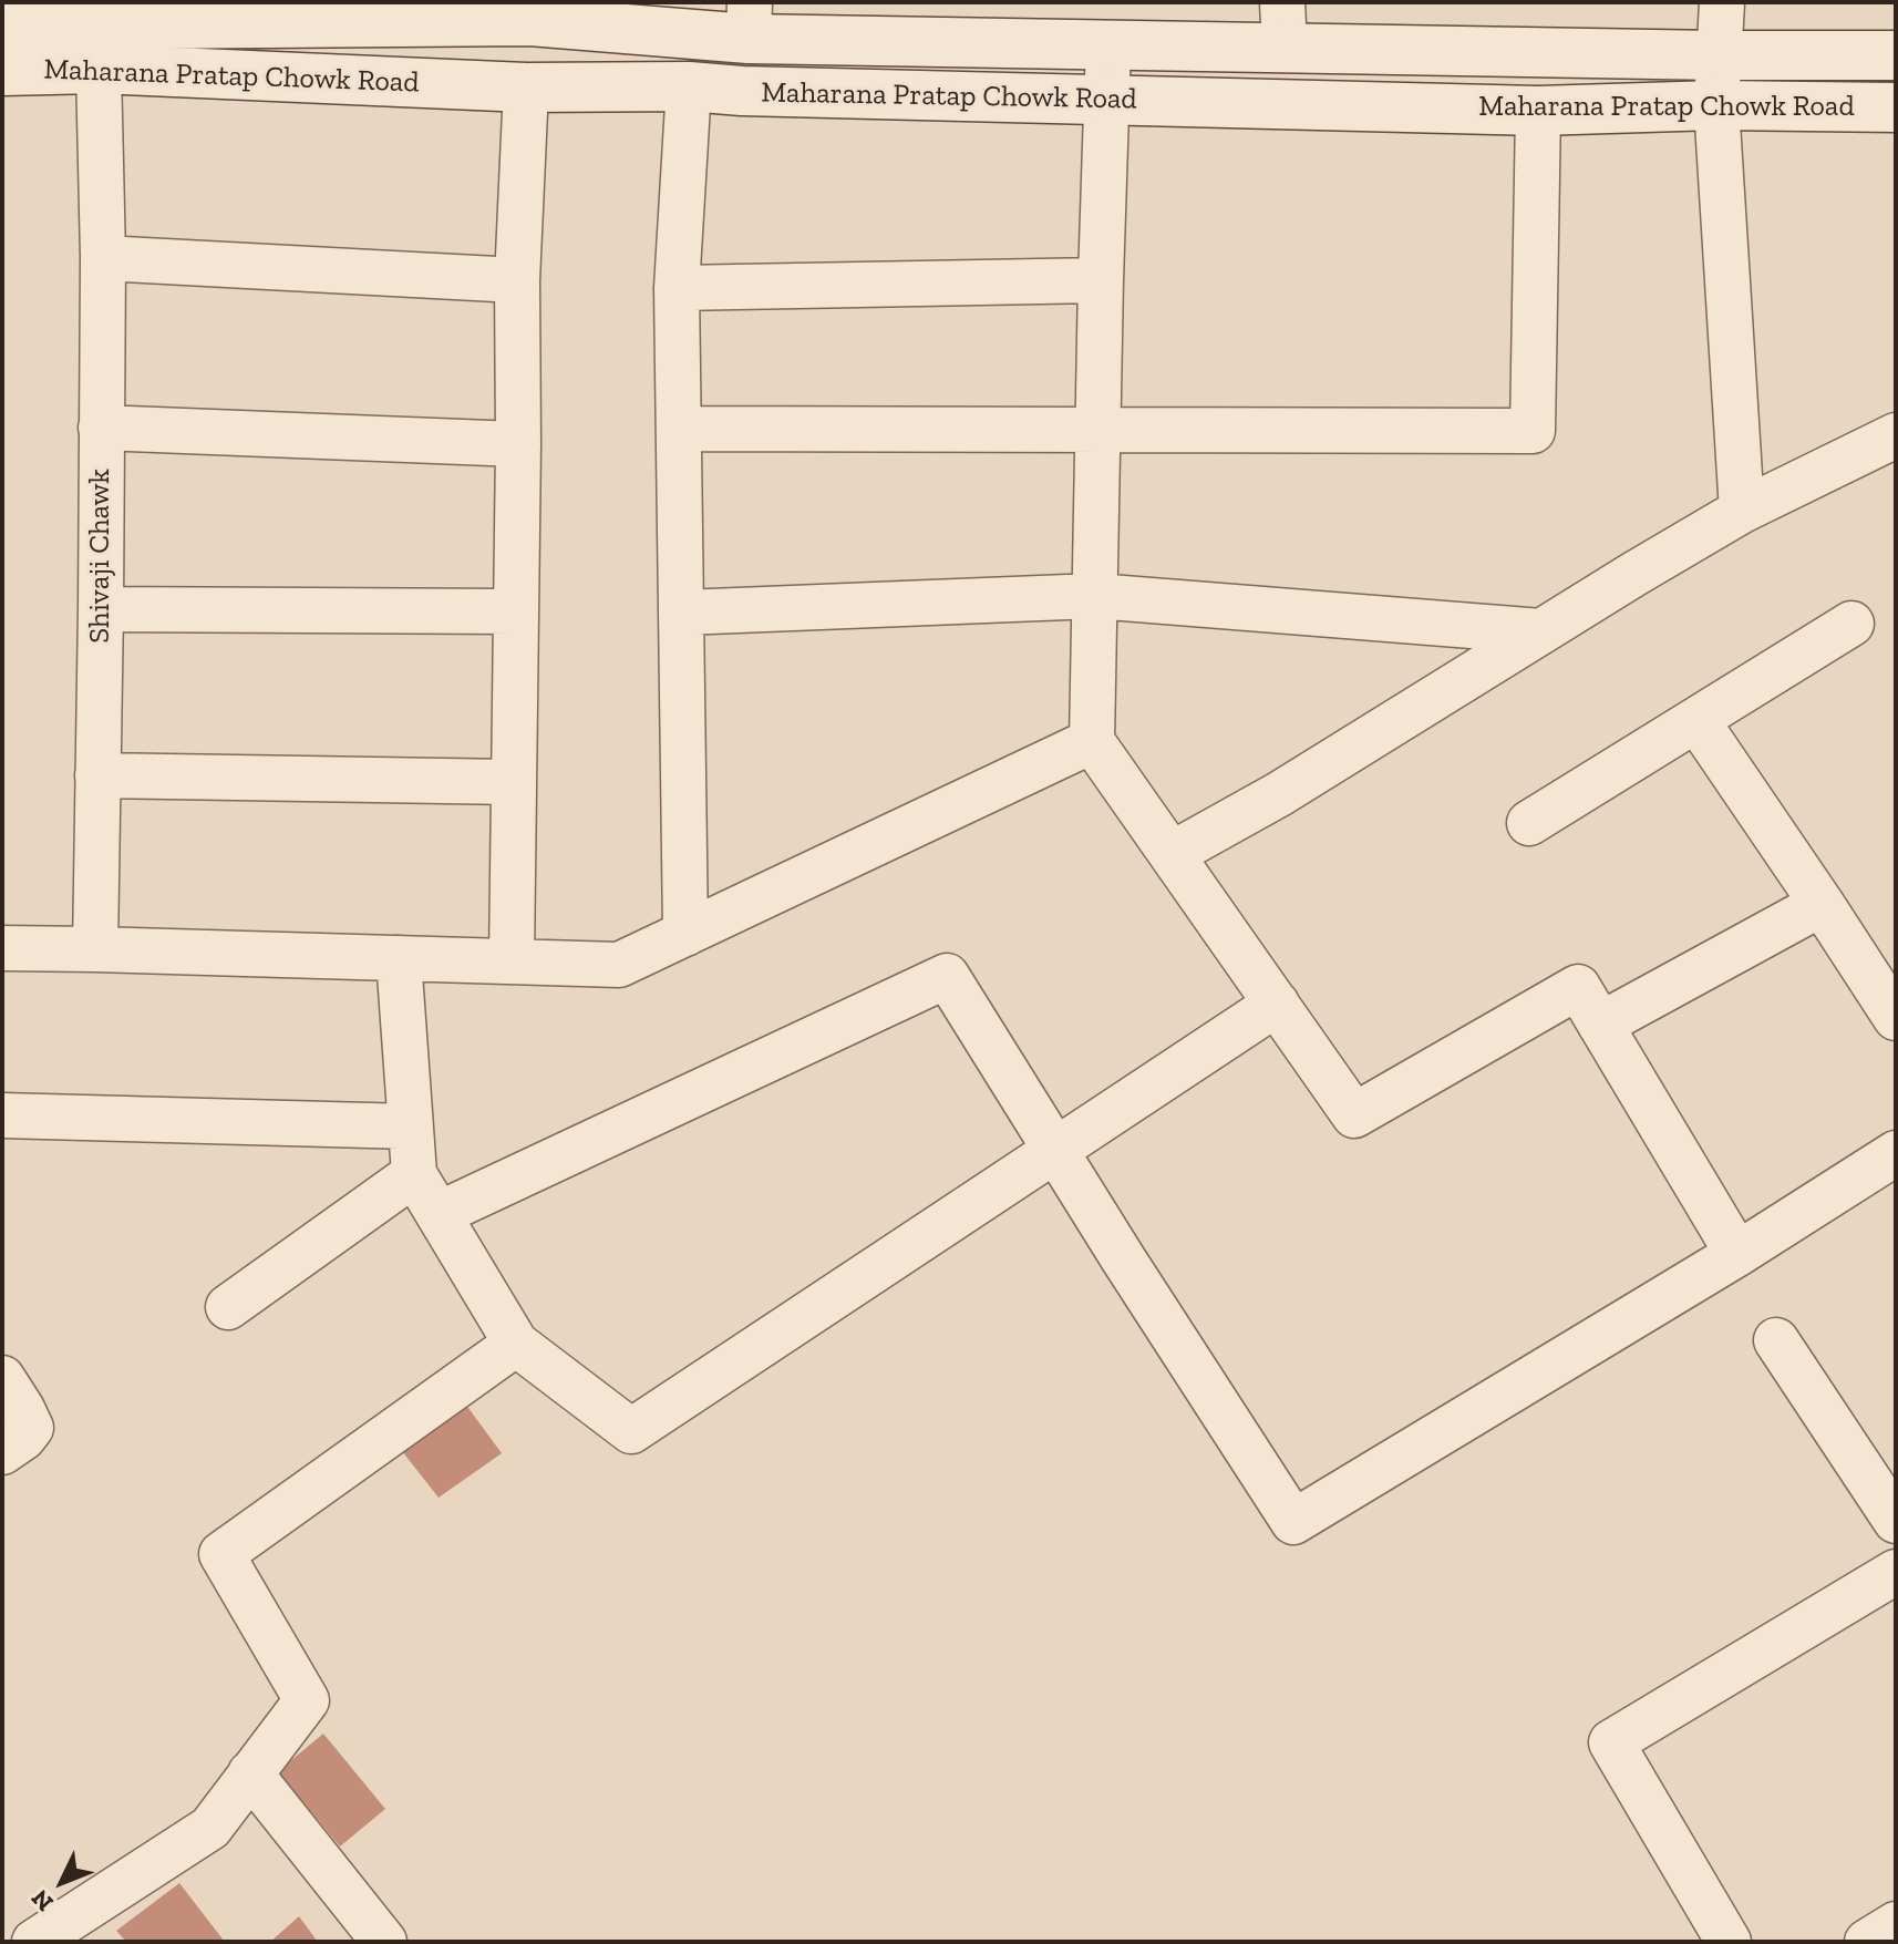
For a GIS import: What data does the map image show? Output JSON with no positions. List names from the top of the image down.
{
  "streets": {
    "main road": ["Maharana Pratap Chowk Road"],
    "street": ["Shivaji Chawk"]
  },
  "crossings": [
    ["Maharana Pratap Chowk Road", "Shivaji Chawk"]
  ],
  "north": "bottom left"
}
